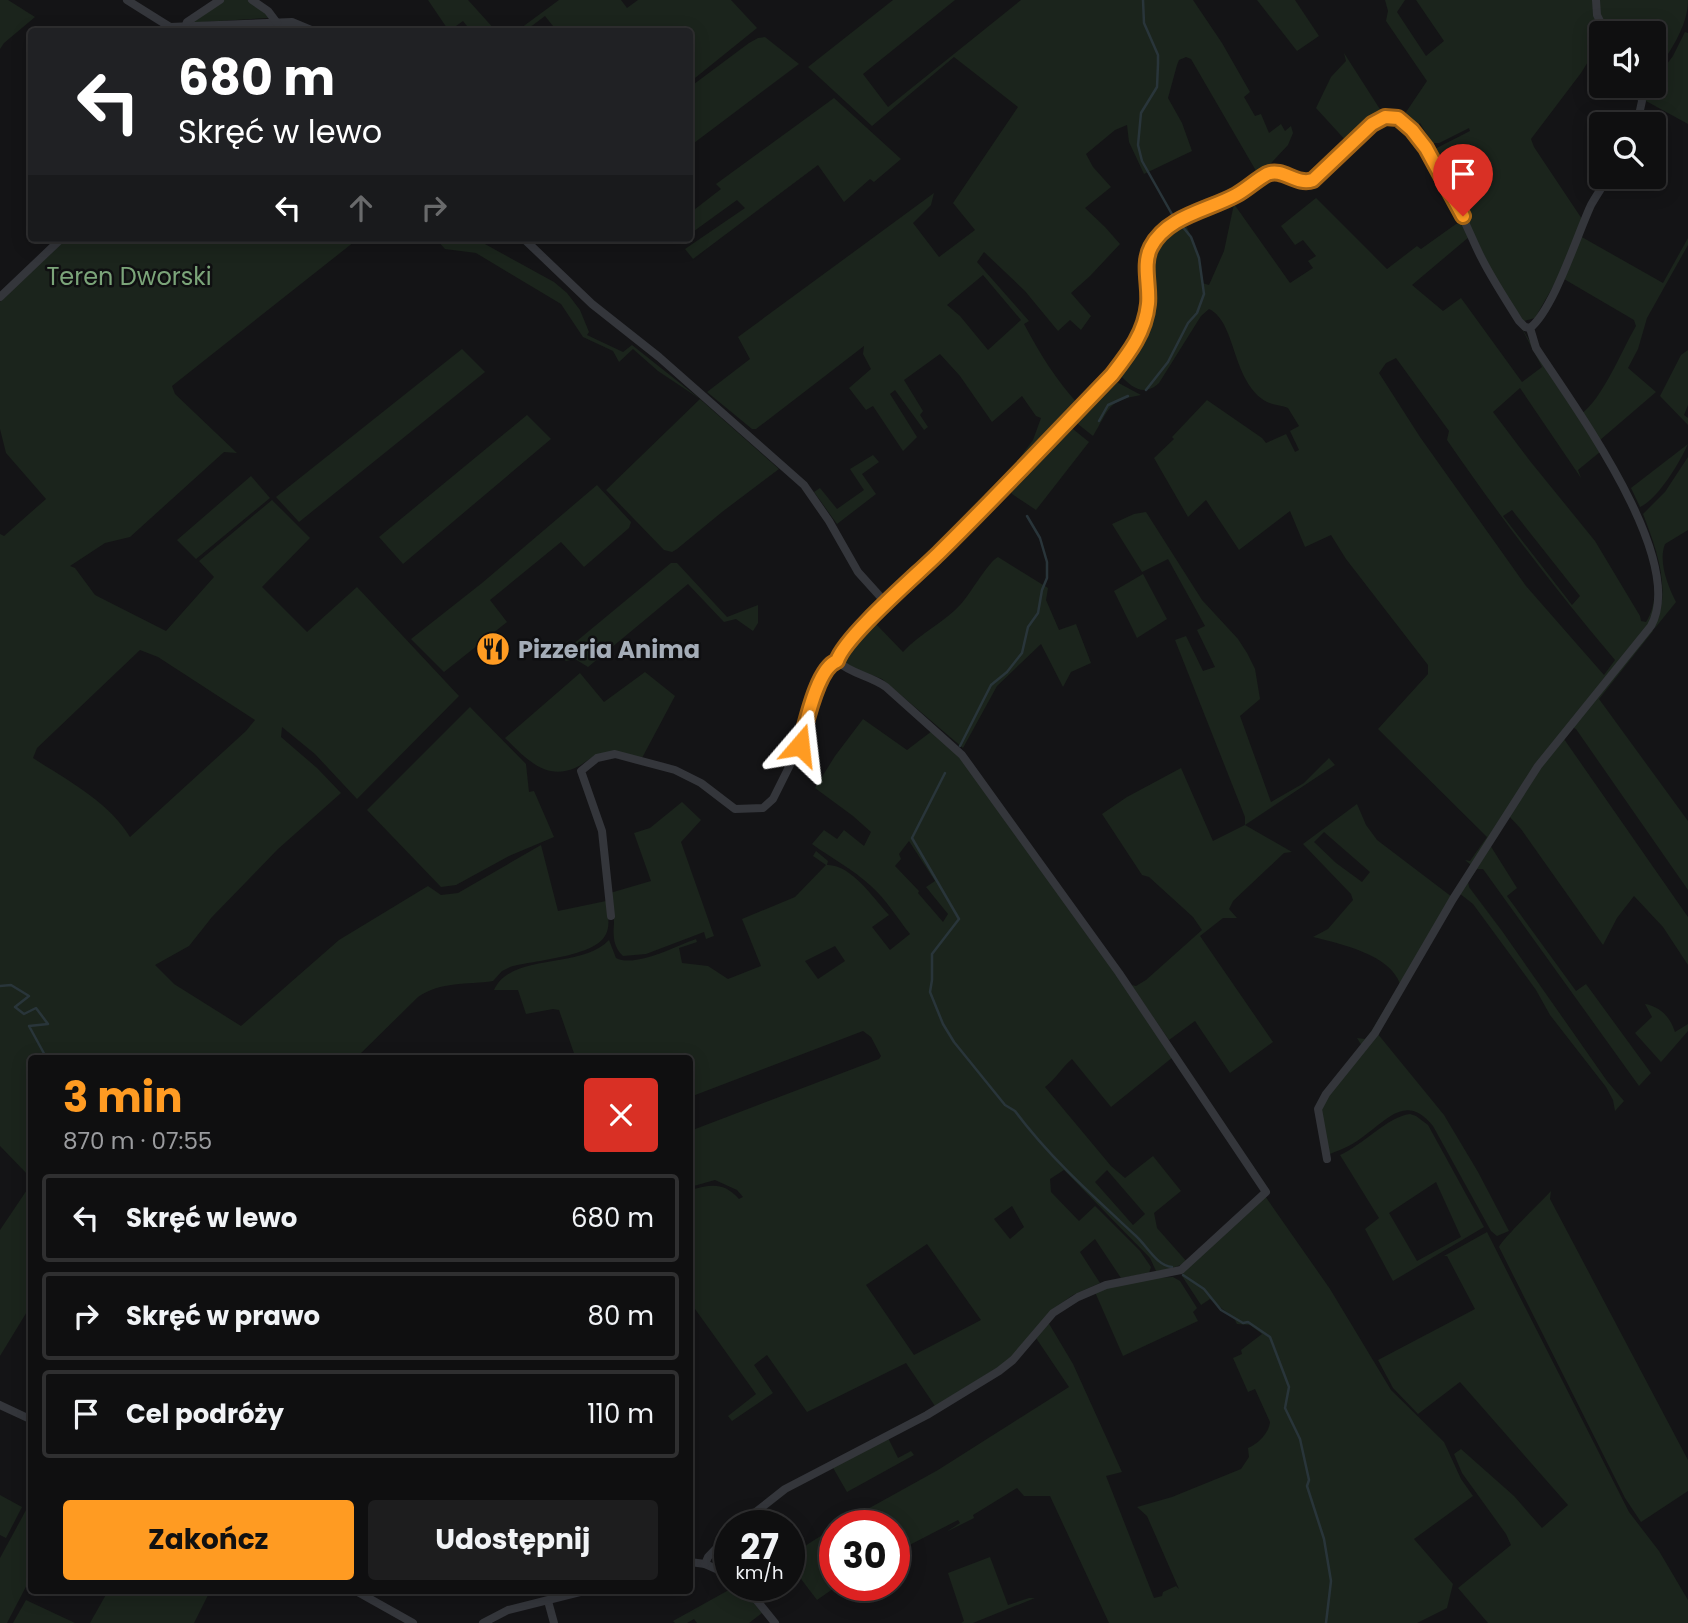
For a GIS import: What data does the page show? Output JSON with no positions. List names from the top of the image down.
{
  "parks": ["Teren Dworski"],
  "places": {
    "restaurant": ["Pizzeria Anima"]
  },
  "page": {
    "turn": ["680 m", "Skręć w lewo"],
    "heading": ["3 min", "870 m · 07:55"],
    "list": [
      {
        "name": "Skręć w lewo",
        "value": "680 m"
      },
      {
        "name": "Skręć w prawo",
        "value": "80 m"
      },
      {
        "name": "Cel podróży",
        "value": "110 m"
      }
    ],
    "buttons": ["Zakończ", "Udostępnij"],
    "speed": "27 km/h",
    "limit": "30"
  }
}
